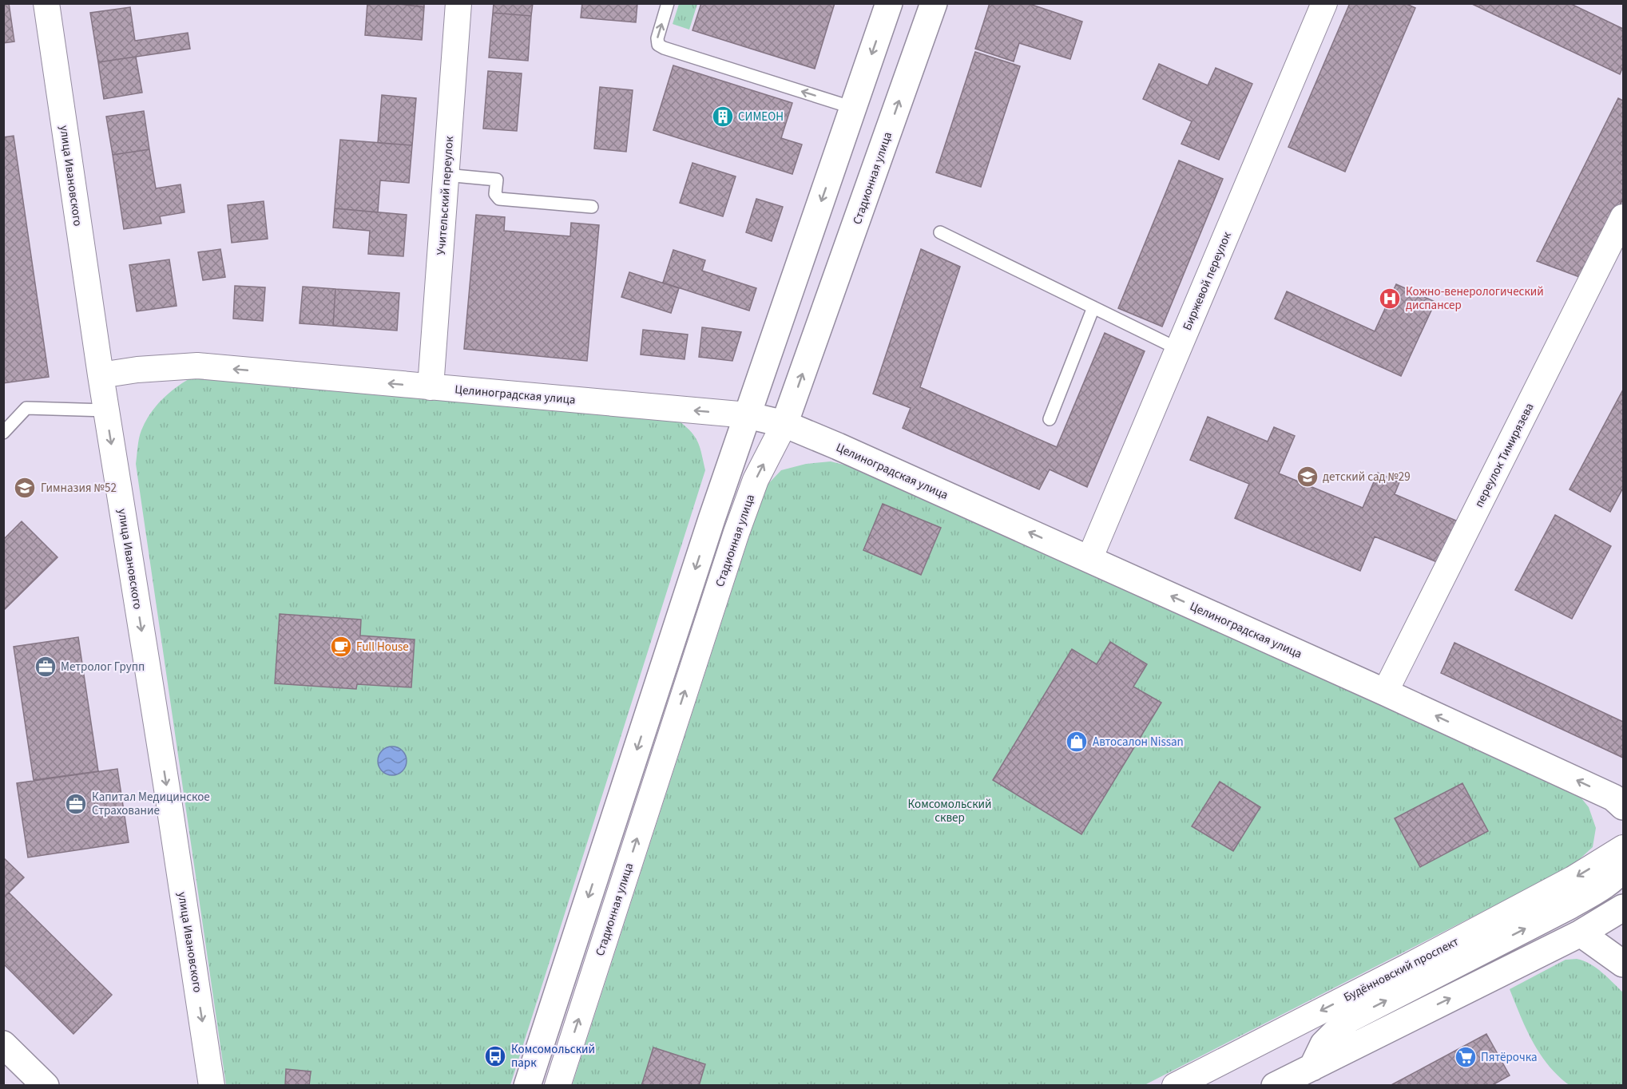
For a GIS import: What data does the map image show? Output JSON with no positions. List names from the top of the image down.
{
  "streets": {
    "main road": ["Стадионная улица", "Целиноградская улица"],
    "street": [
      "улица Ивановского",
      "Учительский переулок",
      "Биржевой переулок",
      "переулок Тимирязева",
      "Будённовский проспект"
    ]
  },
  "crossings": [
    ["улица Ивановского", "Целиноградская улица"],
    ["Стадионная улица", "Целиноградская улица"],
    ["Учительский переулок", "Целиноградская улица"],
    ["Биржевой переулок", "Целиноградская улица"],
    ["Целиноградская улица", "переулок Тимирязева"]
  ],
  "one_way": ["улица Ивановского", "Целиноградская улица", "Будённовский проспект"],
  "parks": ["Комсомольский сквер"],
  "places": {
    "building": ["СИМЕОН"],
    "hospital": ["Кожно-венерологический диспансер"],
    "school or university": ["детский сад №29", "Гимназия №52"],
    "cafe": ["Full House"],
    "office": ["Метролог Групп", "Капитал Медицинское Страхование"],
    "shop": ["Автосалон Nissan"],
    "bus stop": ["Комсомольский парк"],
    "supermarket": ["Пятёрочка"]
  }
}
